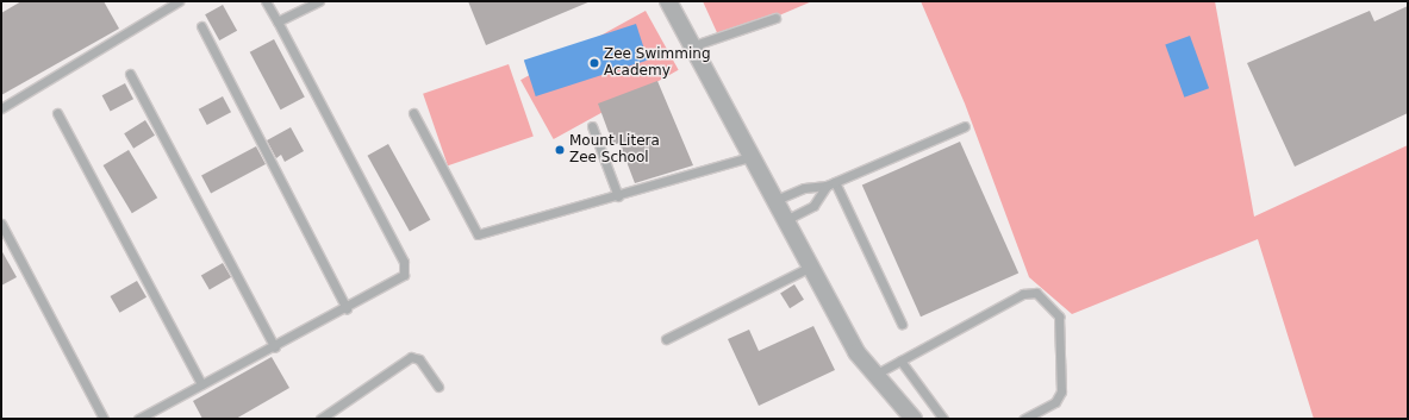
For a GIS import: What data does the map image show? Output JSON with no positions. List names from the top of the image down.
{
  "places": ["Zee Swimming Academy", "Mount Litera Zee School"]
}
